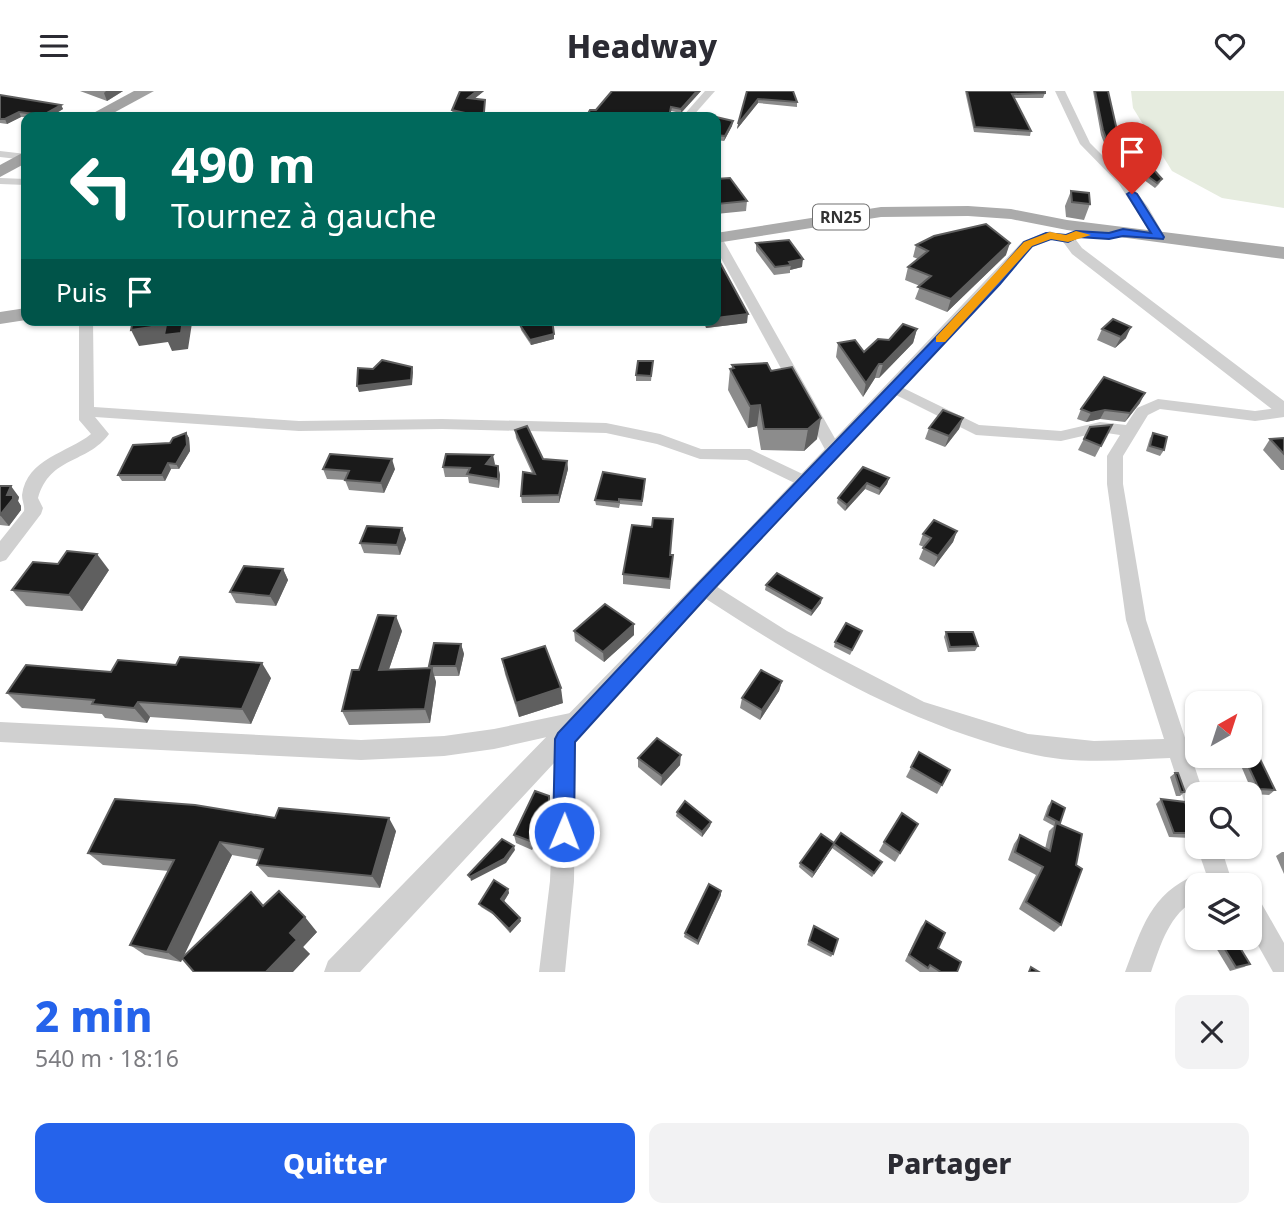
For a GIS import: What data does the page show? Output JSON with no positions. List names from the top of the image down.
{
  "streets": {
    "main road": ["RN25"]
  },
  "north": "top right",
  "page": {
    "header": "Headway",
    "turn": ["490 m", "Tournez à gauche"],
    "then": "Puis",
    "heading": ["2 min", "540 m · 18:16"],
    "buttons": ["Quitter", "Partager"]
  }
}
